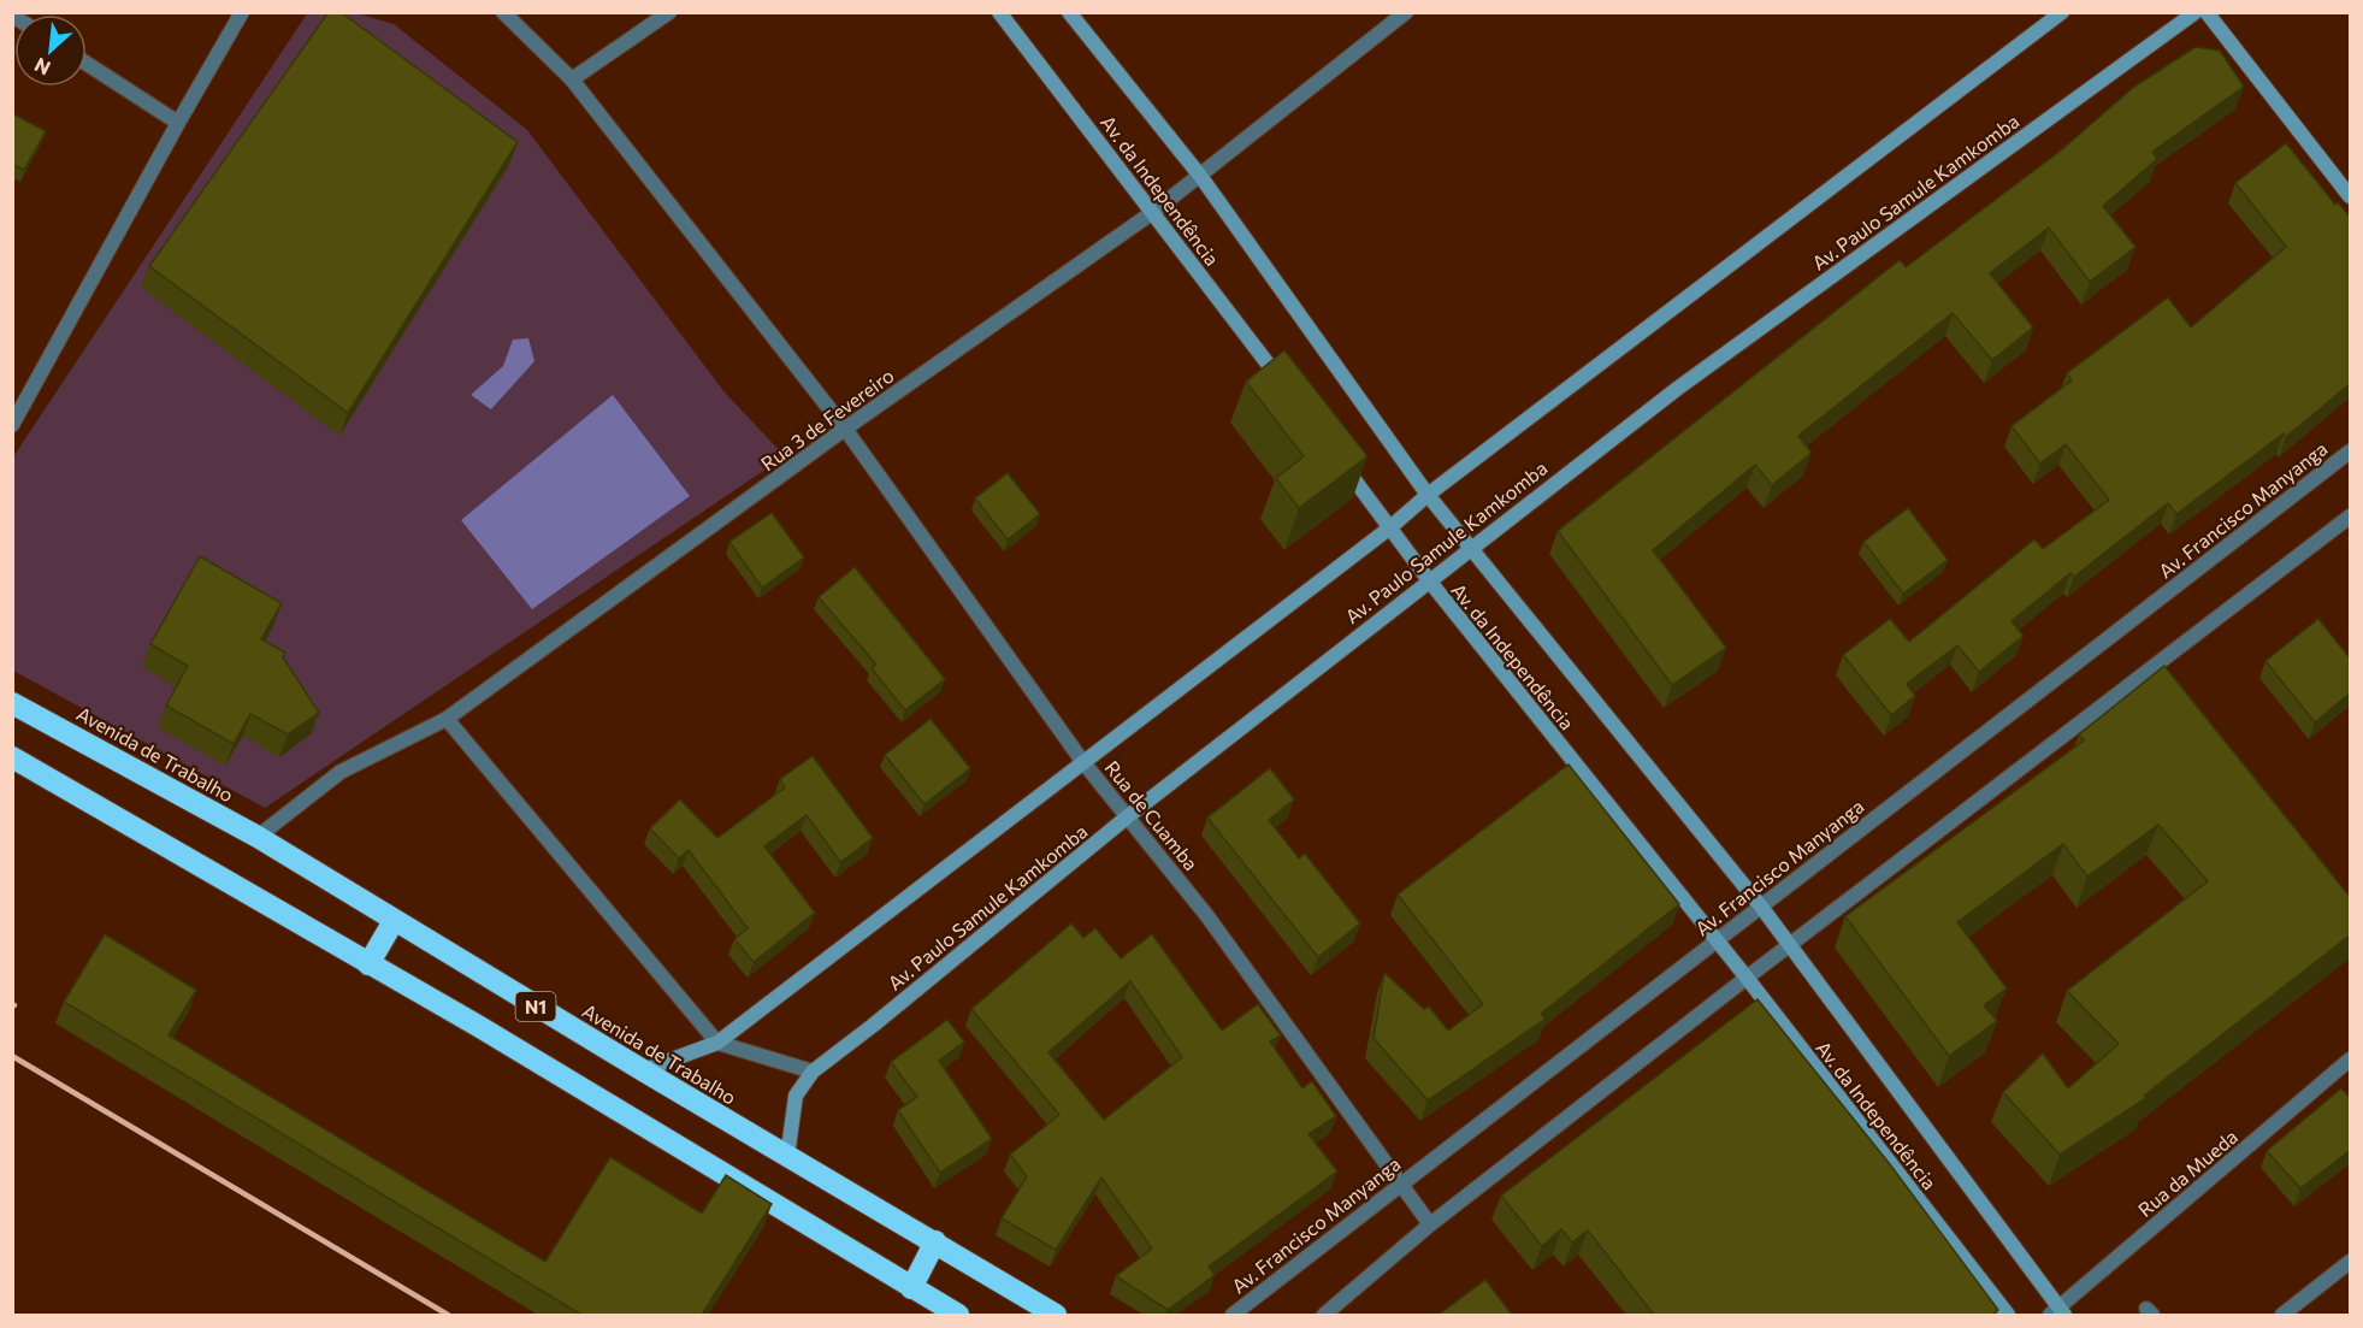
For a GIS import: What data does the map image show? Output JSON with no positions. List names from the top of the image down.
{
  "streets": {
    "highway": ["Avenida de Trabalho", "N1"],
    "main road": ["Av. da Independência", "Av. Paulo Samule Kamkomba"],
    "street": [
      "Rua 3 de Fevereiro",
      "Av. Francisco Manyanga",
      "Rua de Cuamba",
      "Rua da Mueda"
    ]
  },
  "crossings": [
    ["Av. da Independência", "Av. Paulo Samule Kamkomba"],
    ["Av. da Independência", "Rua 3 de Fevereiro"],
    ["Av. da Independência", "Av. Francisco Manyanga"],
    ["Av. da Independência", "Rua da Mueda"],
    ["Av. Paulo Samule Kamkomba", "Avenida de Trabalho"],
    ["Av. Paulo Samule Kamkomba", "Rua de Cuamba"],
    ["Rua 3 de Fevereiro", "Avenida de Trabalho"],
    ["Rua 3 de Fevereiro", "Rua de Cuamba"],
    ["Av. Francisco Manyanga", "Rua de Cuamba"]
  ],
  "north": "bottom left"
}
